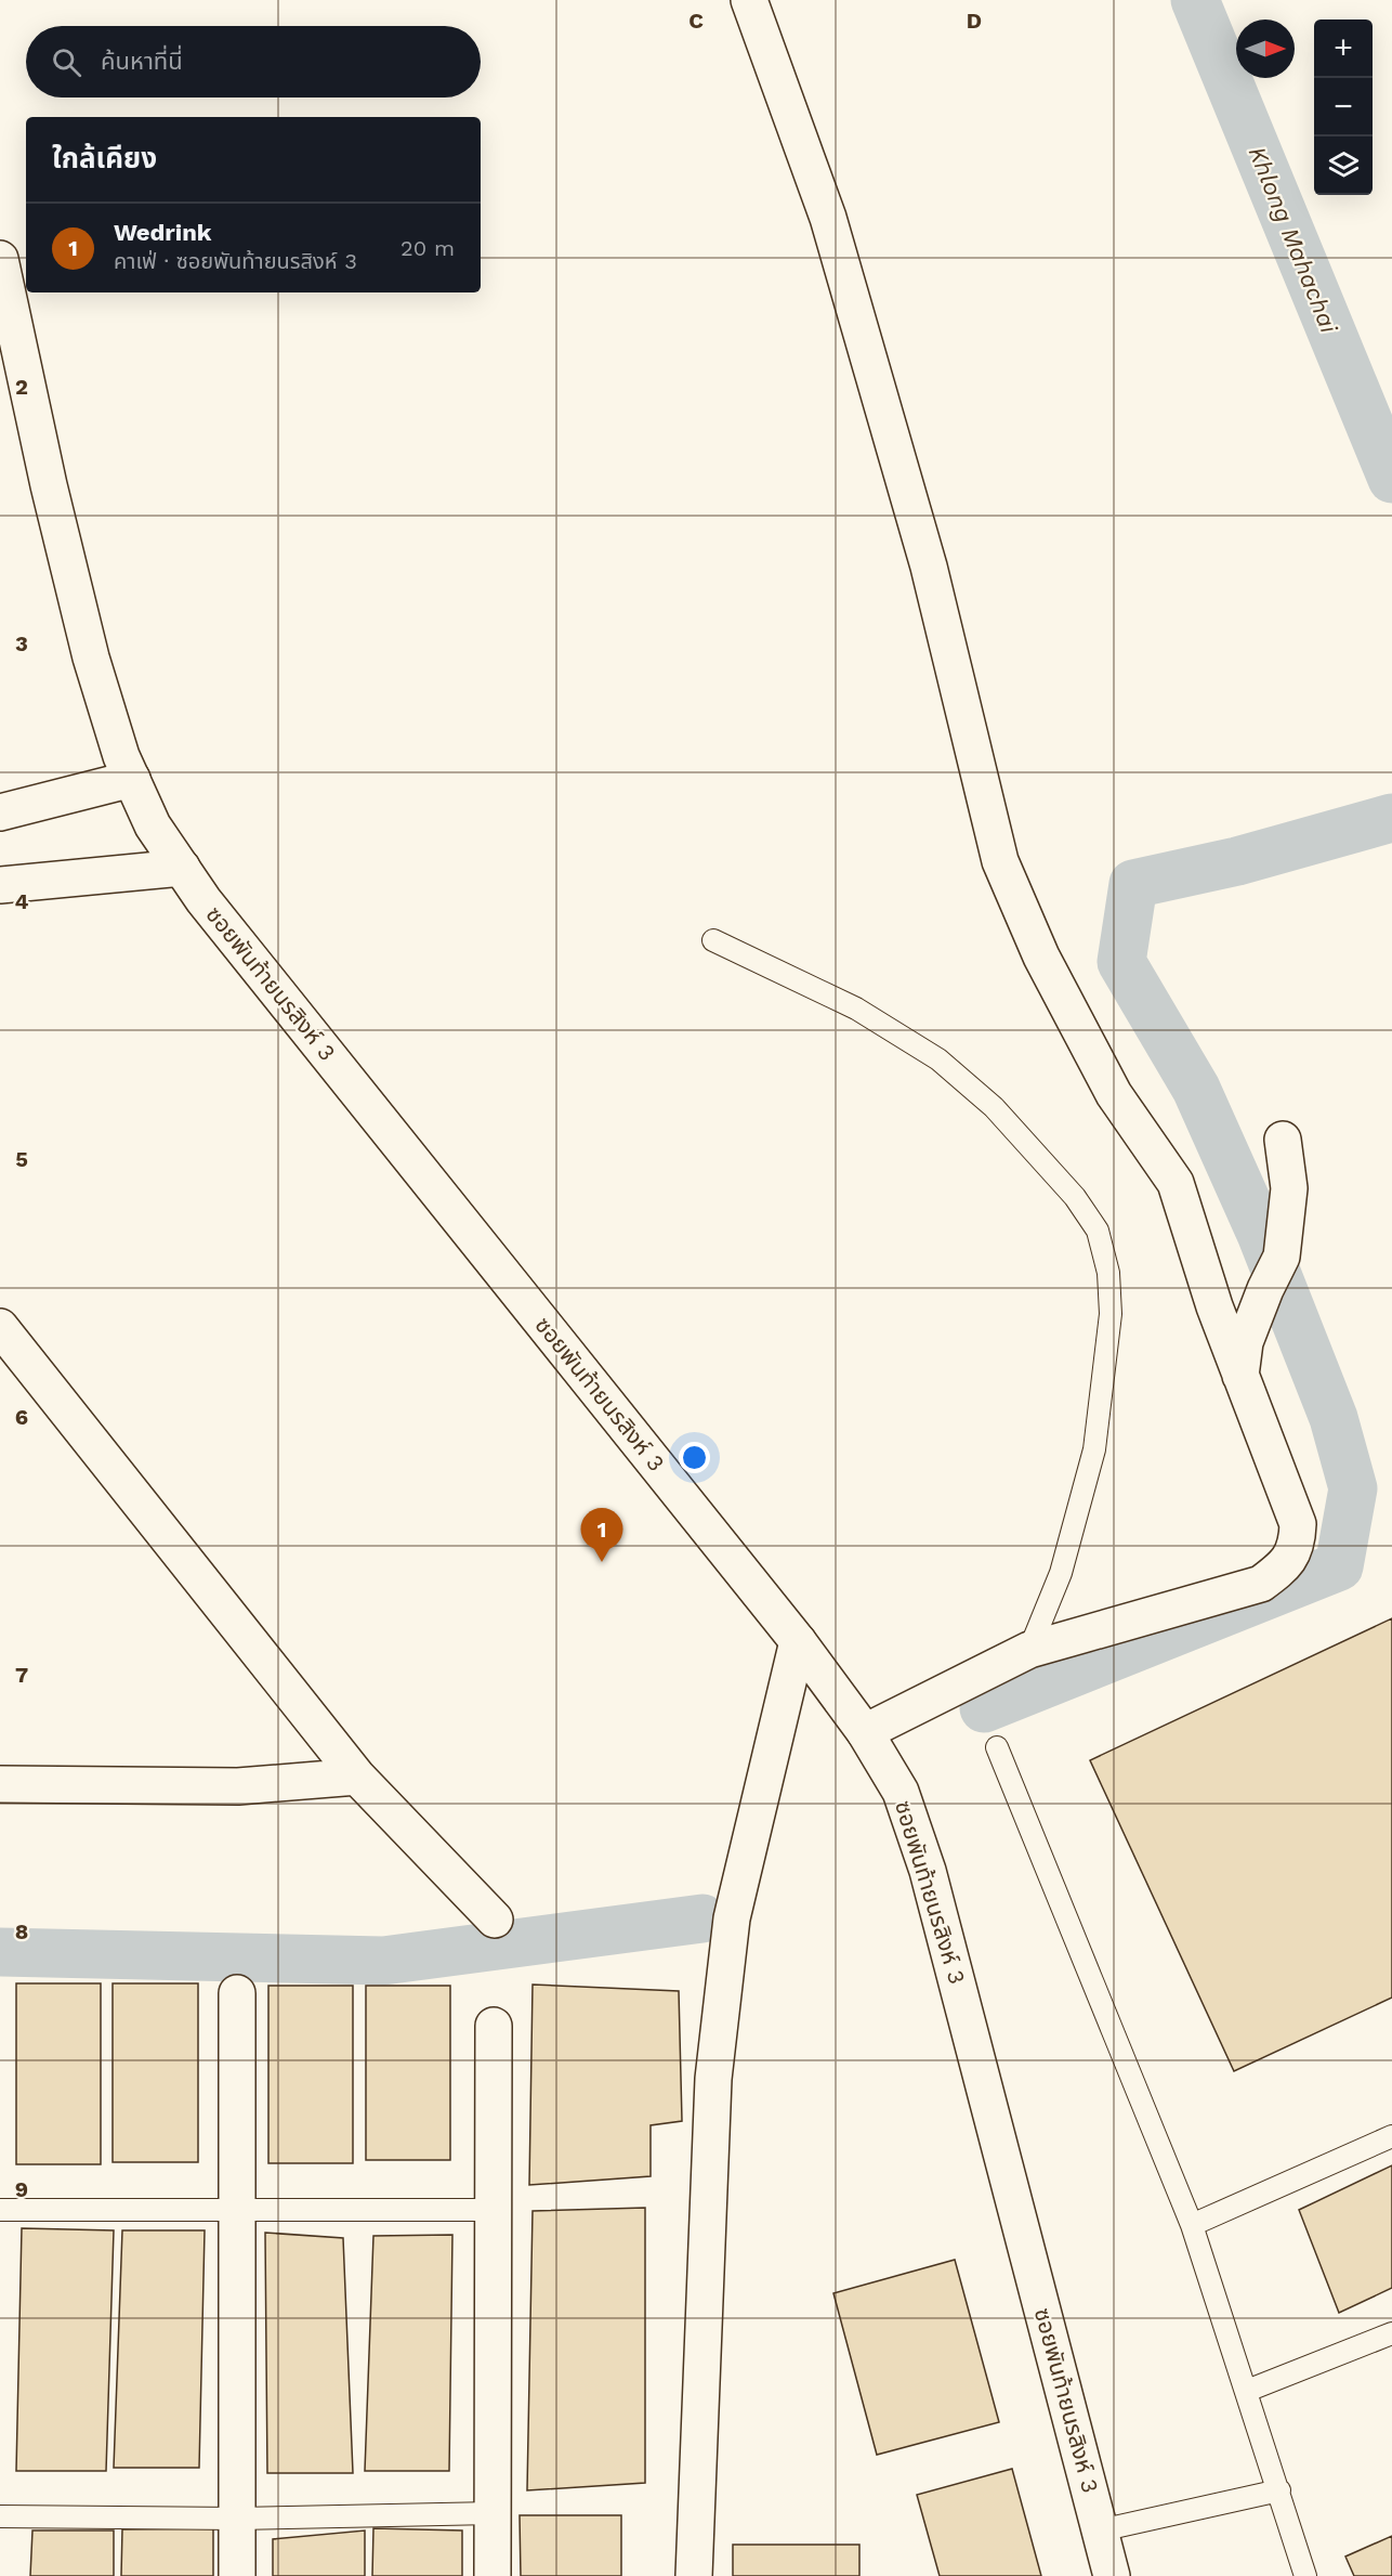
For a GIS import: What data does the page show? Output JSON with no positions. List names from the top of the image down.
{
  "streets": {
    "street": ["ซอยพันท้ายนรสิงห์ 3"]
  },
  "water": ["Khlong Mahachai"],
  "north": "right",
  "page": {
    "map_buttons": ["+", "−"],
    "search": "ค้นหาที่นี่",
    "heading": "ใกล้เคียง",
    "list": [
      {
        "mark": "1",
        "name": "Wedrink",
        "note": "คาเฟ่ · ซอยพันท้ายนรสิงห์ 3",
        "value": "20 m"
      }
    ],
    "pins": "1"
  },
  "grid": {
    "columns": ["C", "D"],
    "rows": [
      "2",
      "3",
      "4",
      "5",
      "6",
      "7",
      "8",
      "9"
    ]
  }
}
